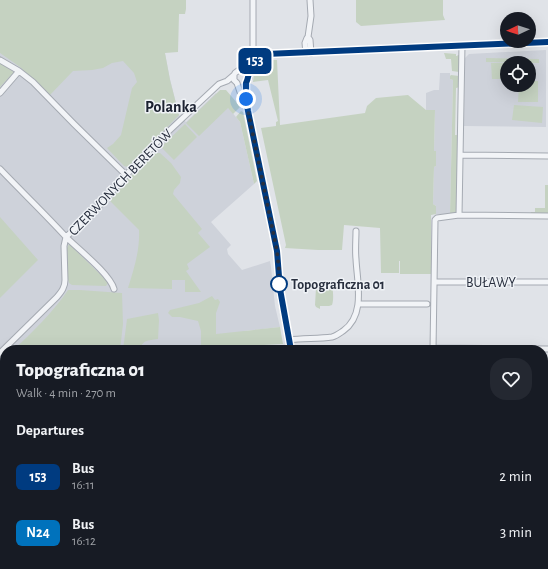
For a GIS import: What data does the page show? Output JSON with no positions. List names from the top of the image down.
{
  "streets": {
    "street": ["CZERWONYCH BERETÓW", "BUŁAWY"]
  },
  "districts": ["Polanka"],
  "places": ["Topograficzna 01"],
  "lines": ["bus line 153"],
  "north": "left",
  "page": {
    "on_map": "153",
    "heading": [
      ["Topograficzna 01", "Walk · 4 min · 270 m"],
      "Departures"
    ],
    "list": [
      {
        "mark": "153",
        "name": "Bus",
        "note": "16:11",
        "value": "2 min"
      },
      {
        "mark": "N24",
        "name": "Bus",
        "note": "16:12",
        "value": "3 min"
      }
    ]
  }
}
